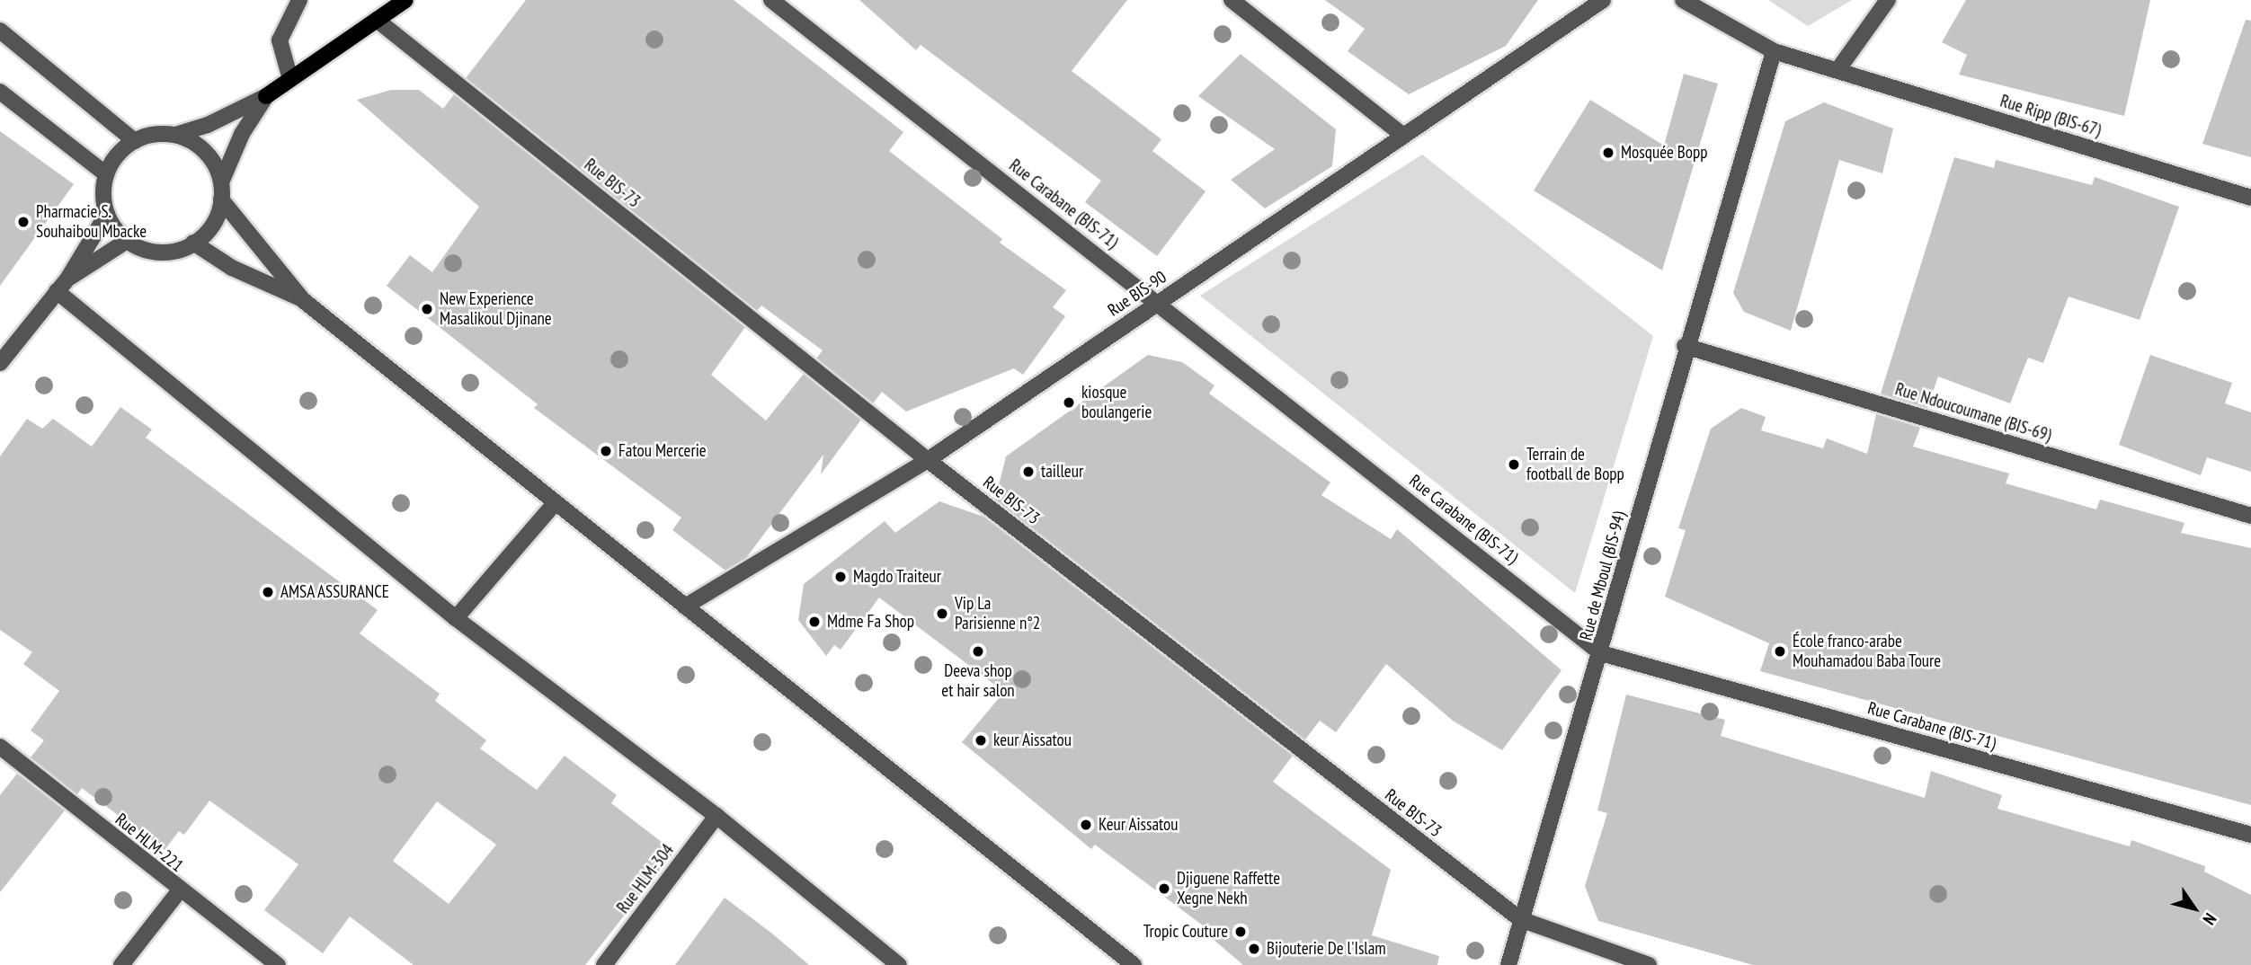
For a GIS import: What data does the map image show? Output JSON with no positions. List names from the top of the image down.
{
  "streets": {
    "street": [
      "Rue Ripp (BIS-67)",
      "Rue BIS-73",
      "Rue Carabane (BIS-71)",
      "Rue BIS-90",
      "Rue Ndoucoumane (BIS-69)",
      "Rue de Mboul (BIS-94)",
      "Rue HLM-221",
      "Rue HLM-304"
    ]
  },
  "crossings": [
    ["Rue Ripp (BIS-67)", "Rue de Mboul (BIS-94)"],
    ["Rue BIS-73", "Rue BIS-90"],
    ["Rue BIS-73", "Rue de Mboul (BIS-94)"],
    ["Rue Carabane (BIS-71)", "Rue BIS-90"],
    ["Rue Carabane (BIS-71)", "Rue de Mboul (BIS-94)"],
    ["Rue Ndoucoumane (BIS-69)", "Rue de Mboul (BIS-94)"]
  ],
  "places": [
    "Mosquée Bopp",
    "Pharmacie S. Souhaibou Mbacke",
    "New Experience Masalikoul Djinane",
    "kiosque boulangerie",
    "Fatou Mercerie",
    "Terrain de football de Bopp",
    "tailleur",
    "Magdo Traiteur",
    "AMSA ASSURANCE",
    "Vip La Parisienne n°2",
    "Mdme Fa Shop",
    "Deeva shop et hair salon",
    "École franco-arabe Mouhamadou Baba Toure",
    "keur Aissatou",
    "Keur Aissatou",
    "Djiguene Raffette Xegne Nekh",
    "Tropic Couture",
    "Bijouterie De l'Islam"
  ],
  "north": "bottom right"
}
